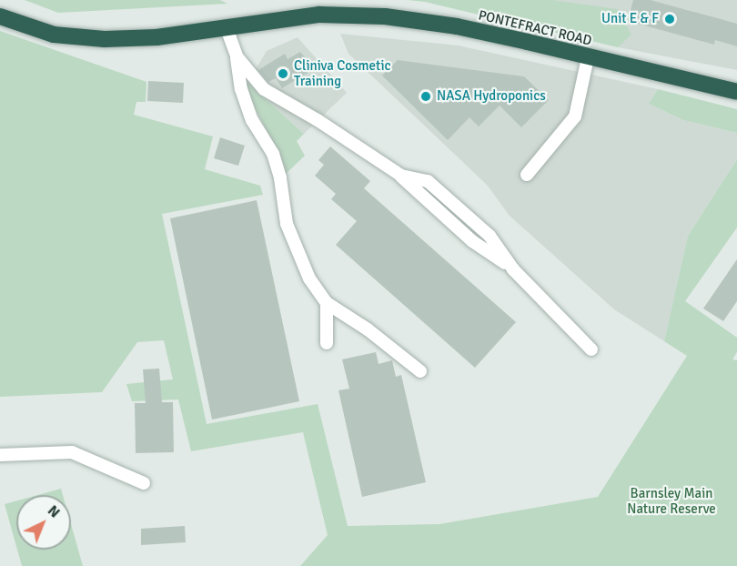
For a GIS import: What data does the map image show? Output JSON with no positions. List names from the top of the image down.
{
  "streets": {
    "highway": ["PONTEFRACT ROAD"]
  },
  "parks": ["Barnsley Main Nature Reserve"],
  "places": ["Unit E & F", "Cliniva Cosmetic Training", "NASA Hydroponics"],
  "north": "top right"
}
